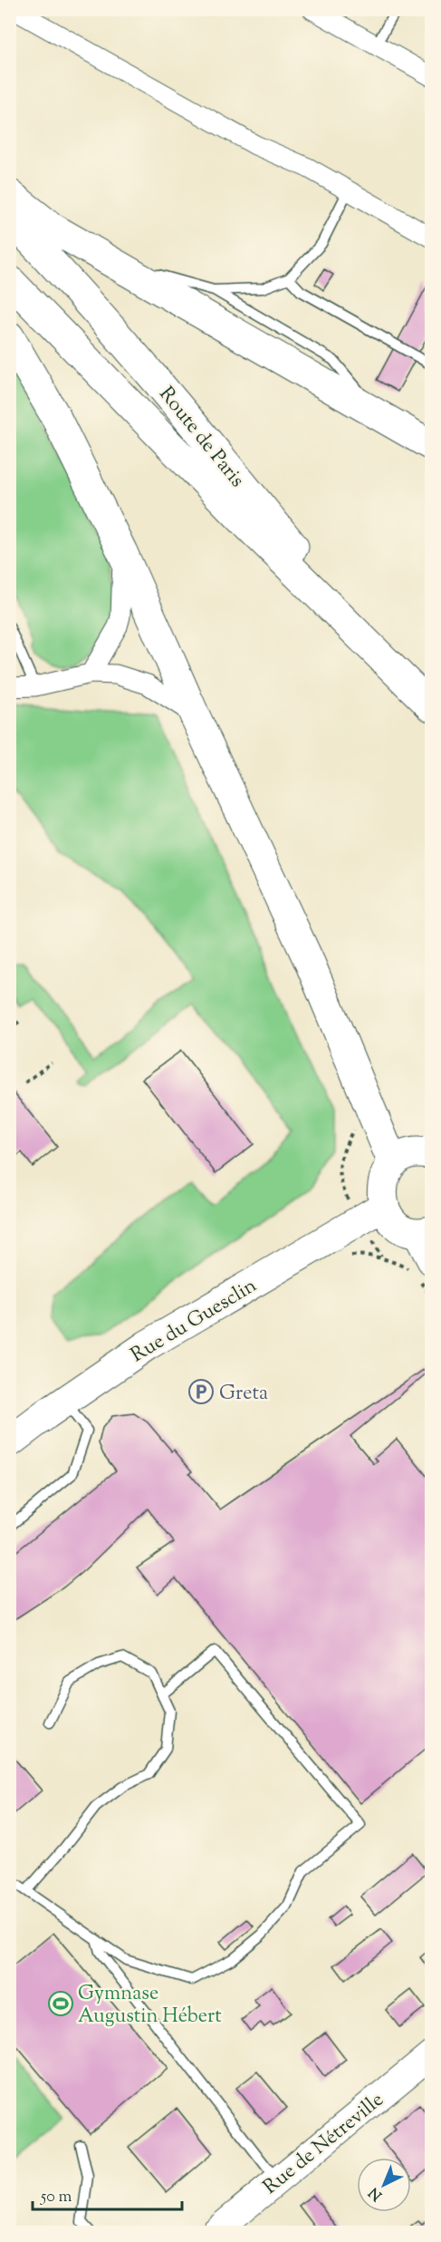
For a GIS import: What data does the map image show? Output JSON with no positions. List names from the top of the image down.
{
  "streets": {
    "main road": ["Route de Paris", "Rue du Guesclin"],
    "street": ["Rue de Nétreville"]
  },
  "places": {
    "parking": ["Greta"],
    "sports": ["Gymnase Augustin Hébert"]
  },
  "scale_bar": "50 m",
  "north": "bottom left"
}
